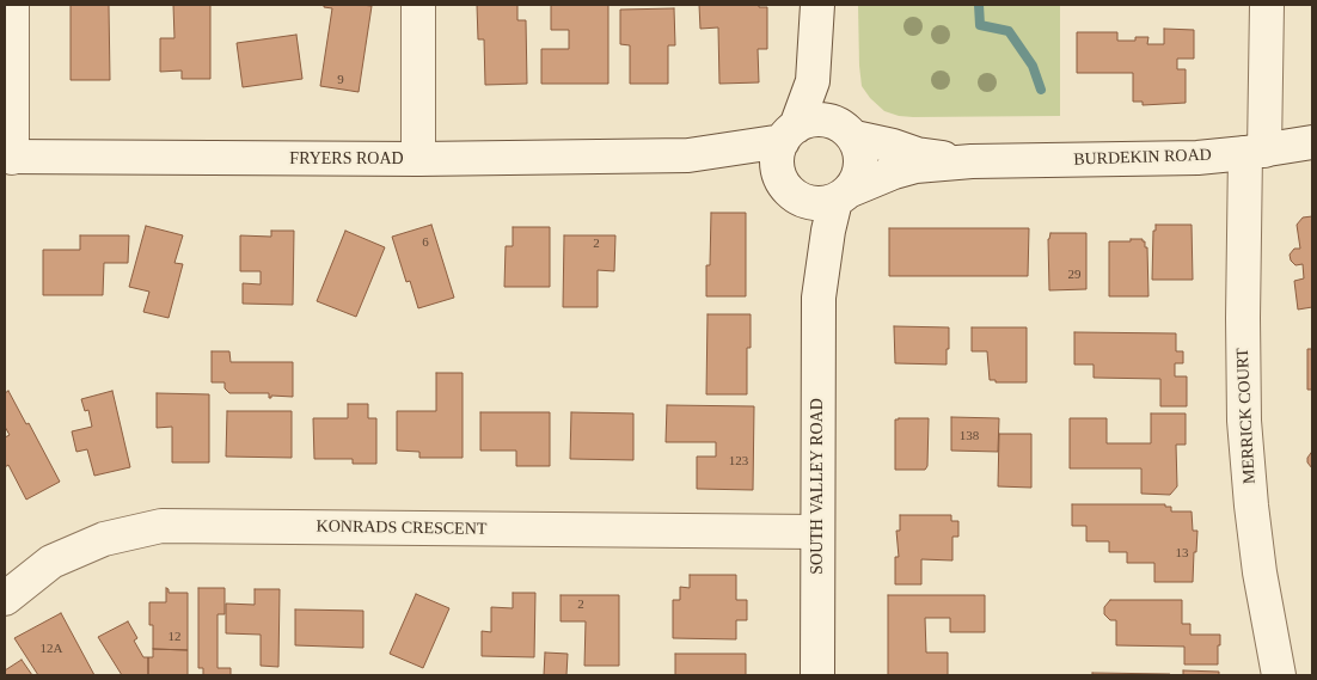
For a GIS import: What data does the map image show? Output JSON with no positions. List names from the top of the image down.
{
  "streets": {
    "street": [
      "BURDEKIN ROAD",
      "FRYERS ROAD",
      "MERRICK COURT",
      "SOUTH VALLEY ROAD",
      "KONRADS CRESCENT"
    ]
  },
  "crossings": [
    ["BURDEKIN ROAD", "FRYERS ROAD"],
    ["BURDEKIN ROAD", "MERRICK COURT"],
    ["BURDEKIN ROAD", "SOUTH VALLEY ROAD"],
    ["FRYERS ROAD", "SOUTH VALLEY ROAD"],
    ["SOUTH VALLEY ROAD", "KONRADS CRESCENT"]
  ],
  "house_numbers": [
    "9",
    "6",
    "2",
    "29",
    "138",
    "123",
    "13",
    "2",
    "12",
    "12A"
  ]
}
